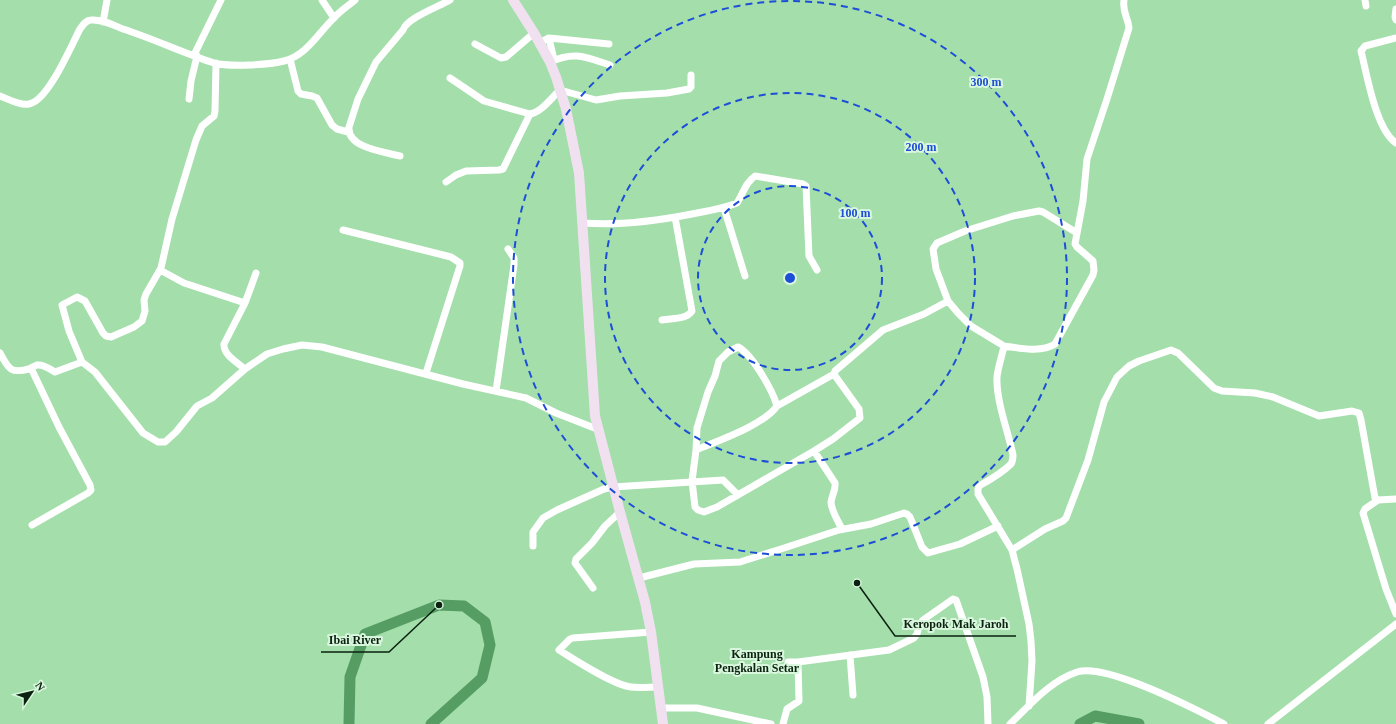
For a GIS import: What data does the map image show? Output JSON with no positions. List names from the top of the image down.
{
  "districts": ["Kampung Pengkalan Setar"],
  "places": ["Keropok Mak Jaroh", "Ibai River"],
  "north": "top right",
  "rings": ["300 m", "200 m", "100 m"]
}
